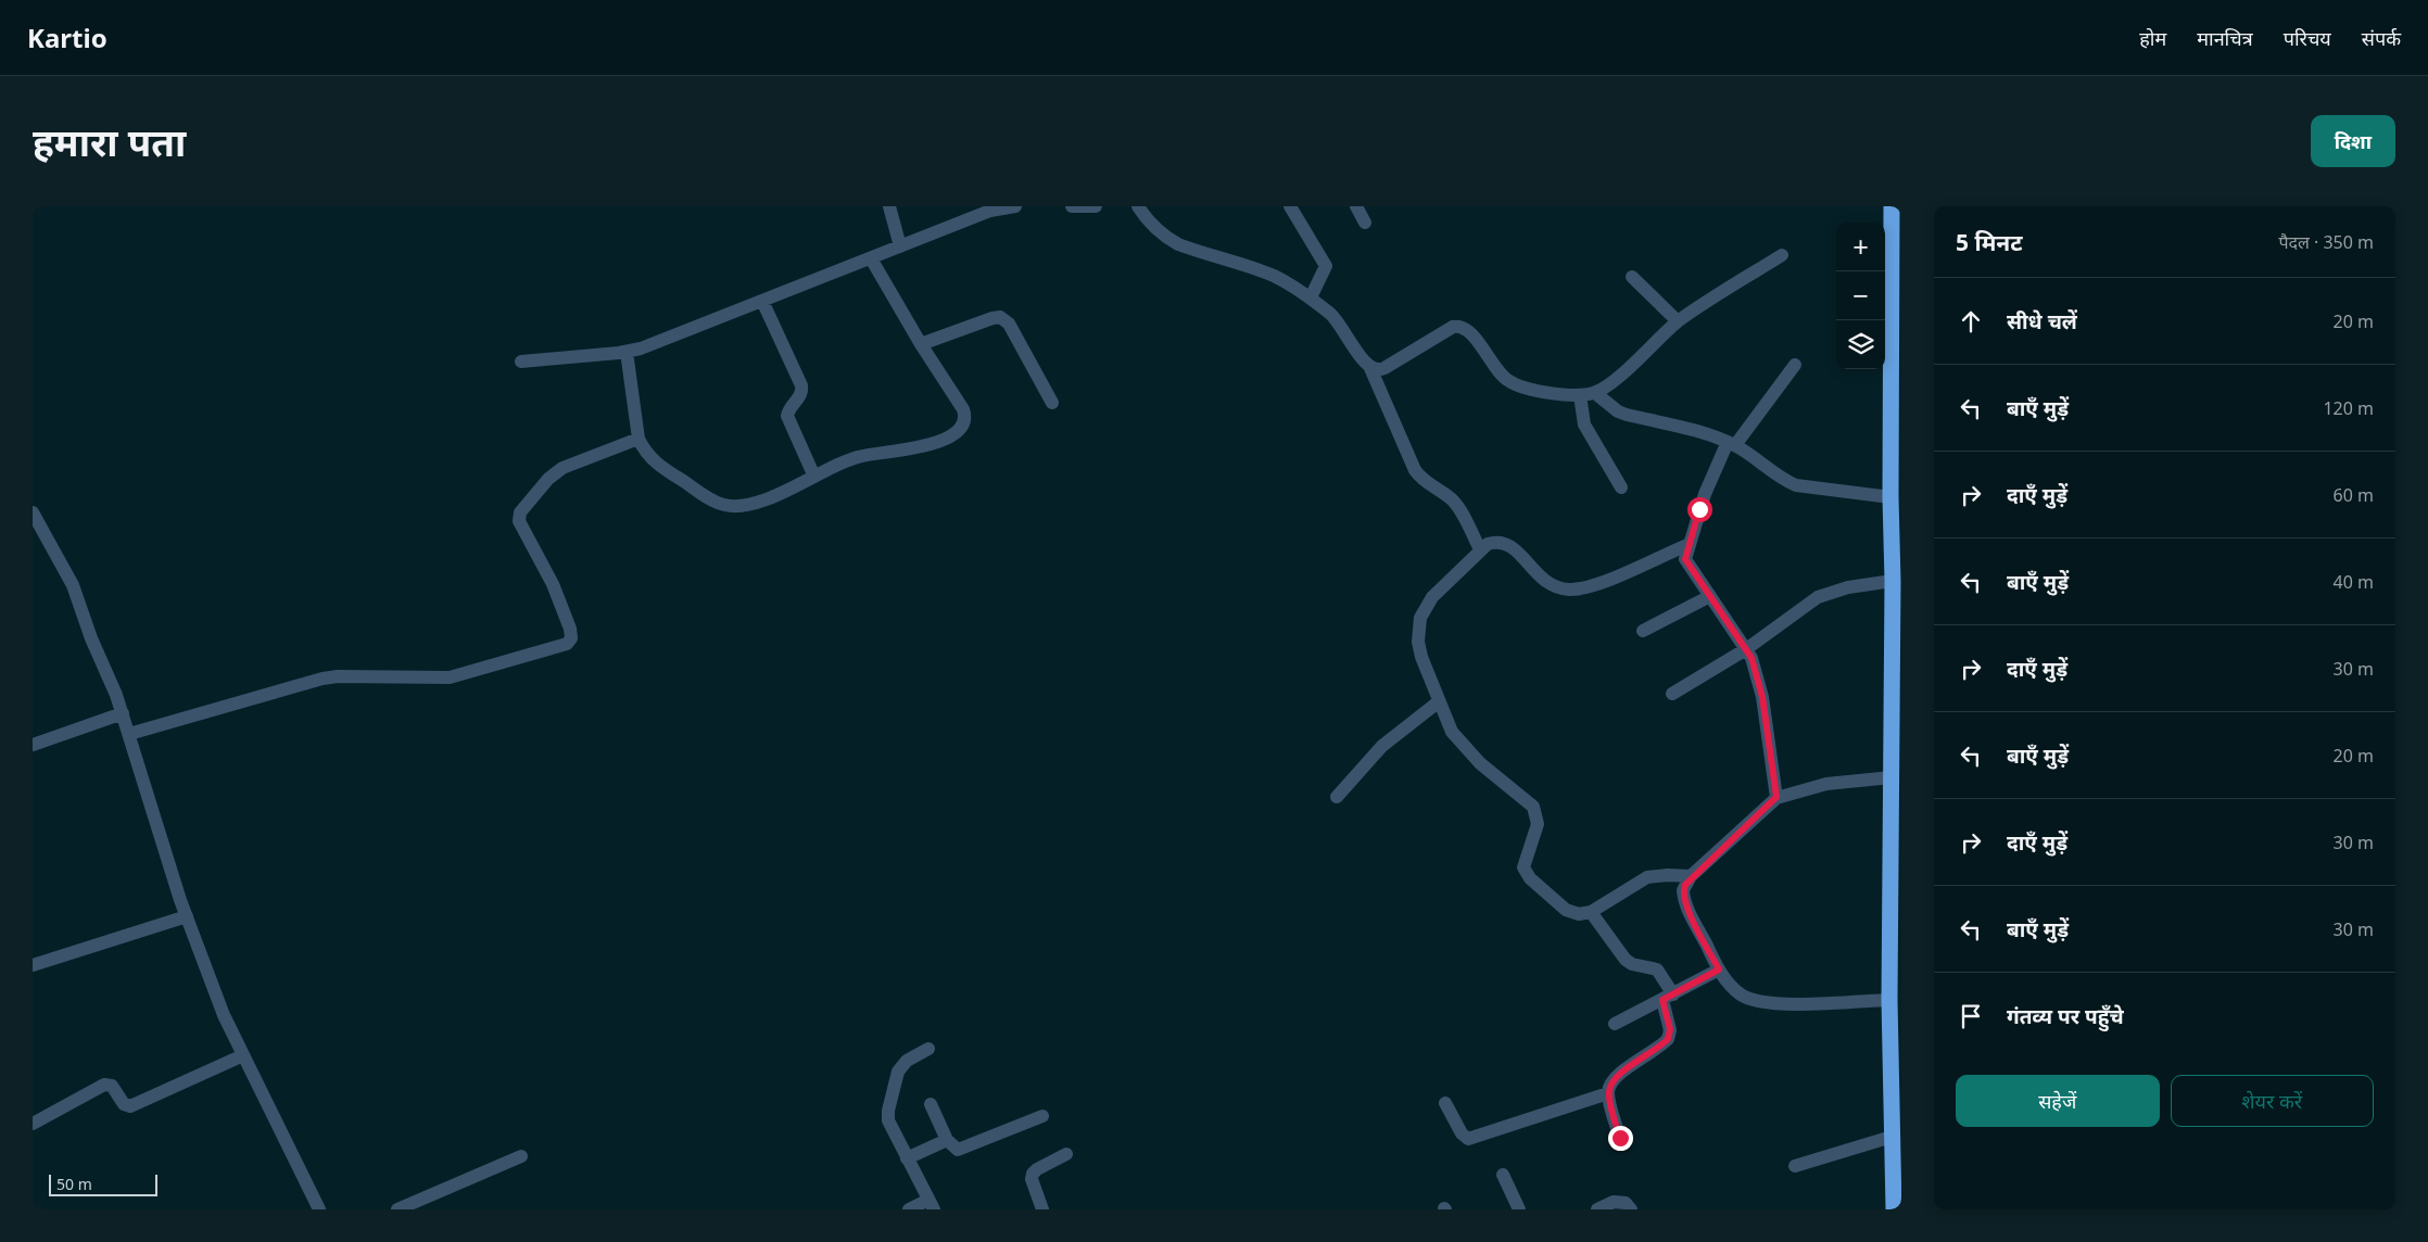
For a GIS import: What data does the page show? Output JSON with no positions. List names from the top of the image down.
{
  "scale_bar": "50 m",
  "page": {
    "header": "Kartio",
    "nav": [
      "होम",
      "मानचित्र",
      "परिचय",
      "संपर्क"
    ],
    "buttons": [
      "दिशा",
      ["सहेजें", "शेयर करें"]
    ],
    "title": "हमारा पता",
    "heading": ["5 मिनट", "पैदल · 350 m"],
    "map_buttons": ["+", "−"],
    "list": [
      ["सीधे चलें", "20 m"],
      ["बाएँ मुड़ें", "120 m"],
      ["दाएँ मुड़ें", "60 m"],
      ["बाएँ मुड़ें", "40 m"],
      ["दाएँ मुड़ें", "30 m"],
      ["बाएँ मुड़ें", "20 m"],
      ["दाएँ मुड़ें", "30 m"],
      ["बाएँ मुड़ें", "30 m"],
      "गंतव्य पर पहुँचे"
    ],
    "scale": "50 m"
  }
}
